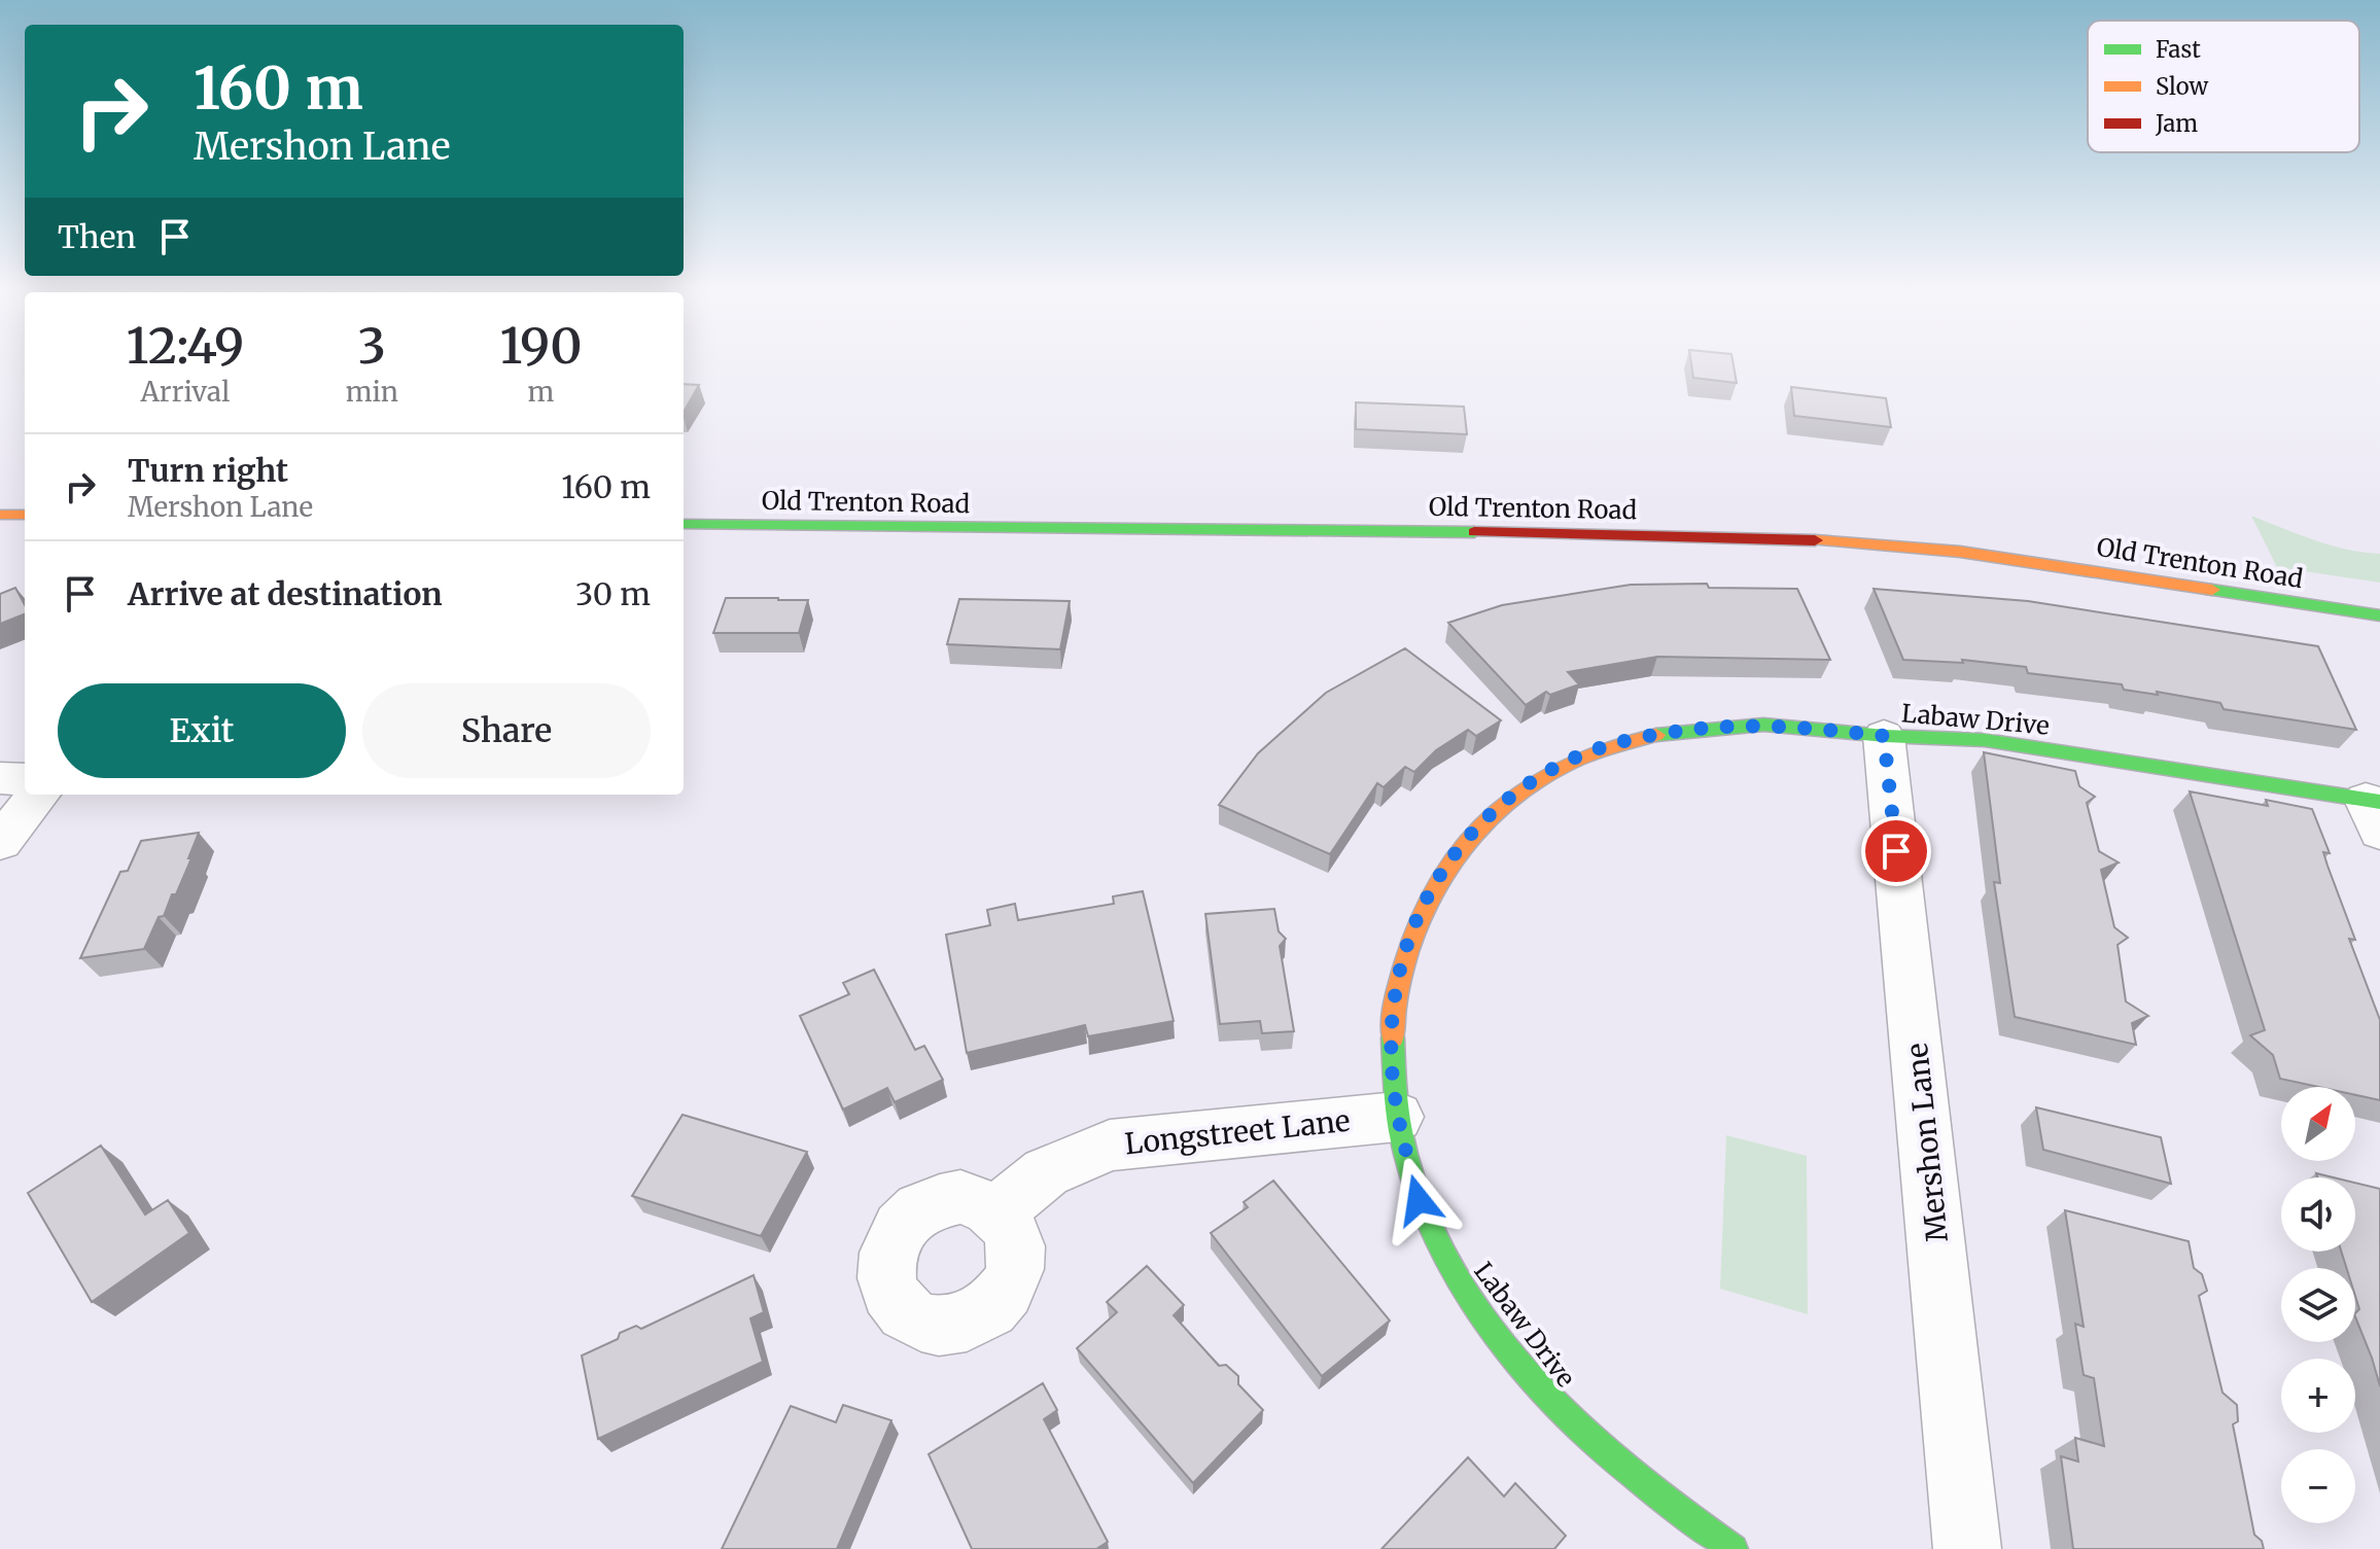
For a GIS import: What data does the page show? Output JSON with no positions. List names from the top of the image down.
{
  "streets": {
    "main road": ["Old Trenton Road", "Labaw Drive"],
    "street": ["Longstreet Lane", "Mershon Lane"]
  },
  "crossings": [
    ["Labaw Drive", "Longstreet Lane"],
    ["Labaw Drive", "Mershon Lane"]
  ],
  "legend": ["Fast", "Slow", "Jam"],
  "north": "top right",
  "page": {
    "turn": ["160 m", "Mershon Lane"],
    "then": "Then",
    "eta": [
      "12:49",
      "Arrival",
      "3",
      "min",
      "190",
      "m"
    ],
    "list": [
      {
        "name": "Turn right",
        "note": "Mershon Lane",
        "value": "160 m"
      },
      {
        "name": "Arrive at destination",
        "value": "30 m"
      }
    ],
    "buttons": ["Exit", "Share"],
    "map_buttons": ["+", "−"]
  }
}
